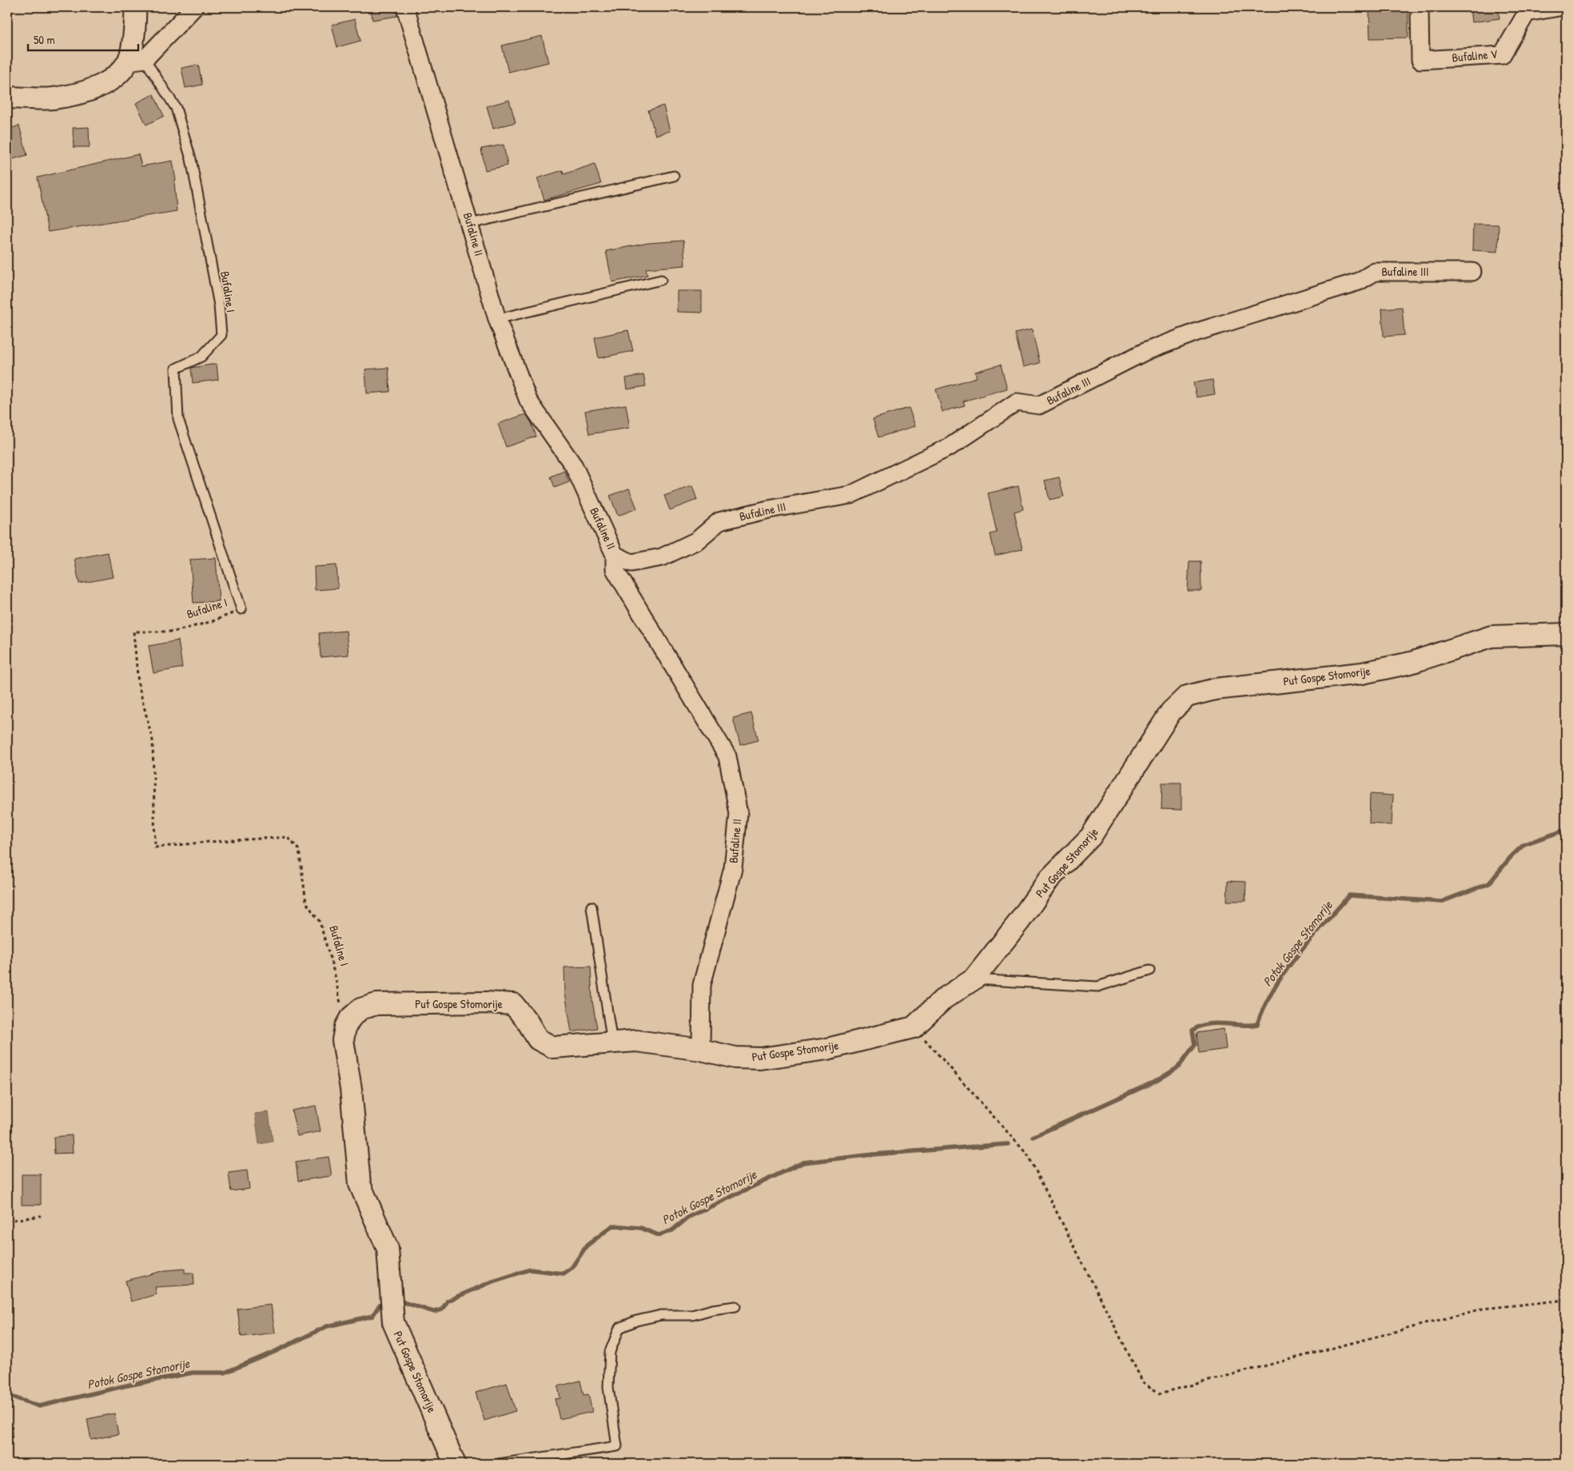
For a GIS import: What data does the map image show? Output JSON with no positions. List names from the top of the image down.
{
  "streets": {
    "street": [
      "Bufaline V",
      "Bufaline II",
      "Bufaline III",
      "Put Gospe Stomorije"
    ],
    "lane": ["Bufaline I"]
  },
  "crossings": [
    ["Bufaline II", "Bufaline III"],
    ["Bufaline II", "Put Gospe Stomorije"],
    ["Bufaline I", "Put Gospe Stomorije"]
  ],
  "water": ["Potok Gospe Stomorije"],
  "scale_bar": "50 m"
}
